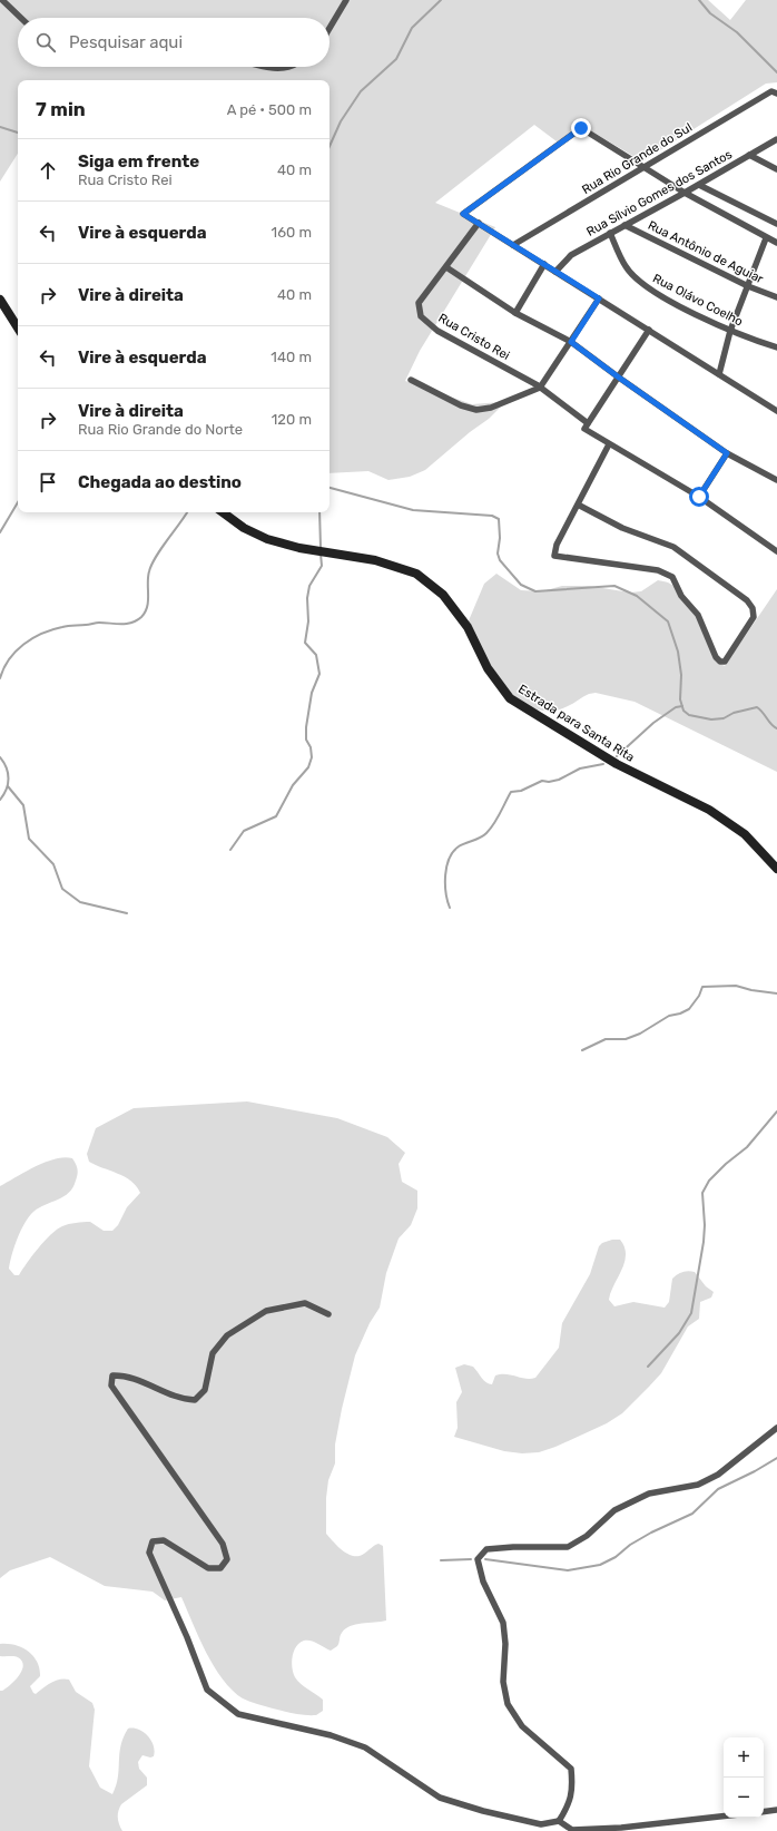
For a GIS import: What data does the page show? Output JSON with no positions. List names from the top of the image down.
{
  "streets": {
    "main road": ["Estrada para Santa Rita"],
    "street": [
      "Rua Rio Grande do Sul",
      "Rua Sílvio Gomes dos Santos",
      "Rua Antônio de Aguiar",
      "Rua Olávo Coelho",
      "Rua Cristo Rei"
    ]
  },
  "crossings": [
    ["Rua Sílvio Gomes dos Santos", "Rua Antônio de Aguiar"],
    ["Rua Sílvio Gomes dos Santos", "Rua Olávo Coelho"]
  ],
  "page": {
    "search": "Pesquisar aqui",
    "heading": ["7 min", "A pé · 500 m"],
    "list": [
      ["Siga em frente", "Rua Cristo Rei", "40 m"],
      ["Vire à esquerda", "160 m"],
      ["Vire à direita", "40 m"],
      ["Vire à esquerda", "140 m"],
      ["Vire à direita", "Rua Rio Grande do Norte", "120 m"],
      "Chegada ao destino"
    ],
    "map_buttons": ["+", "−"]
  }
}
